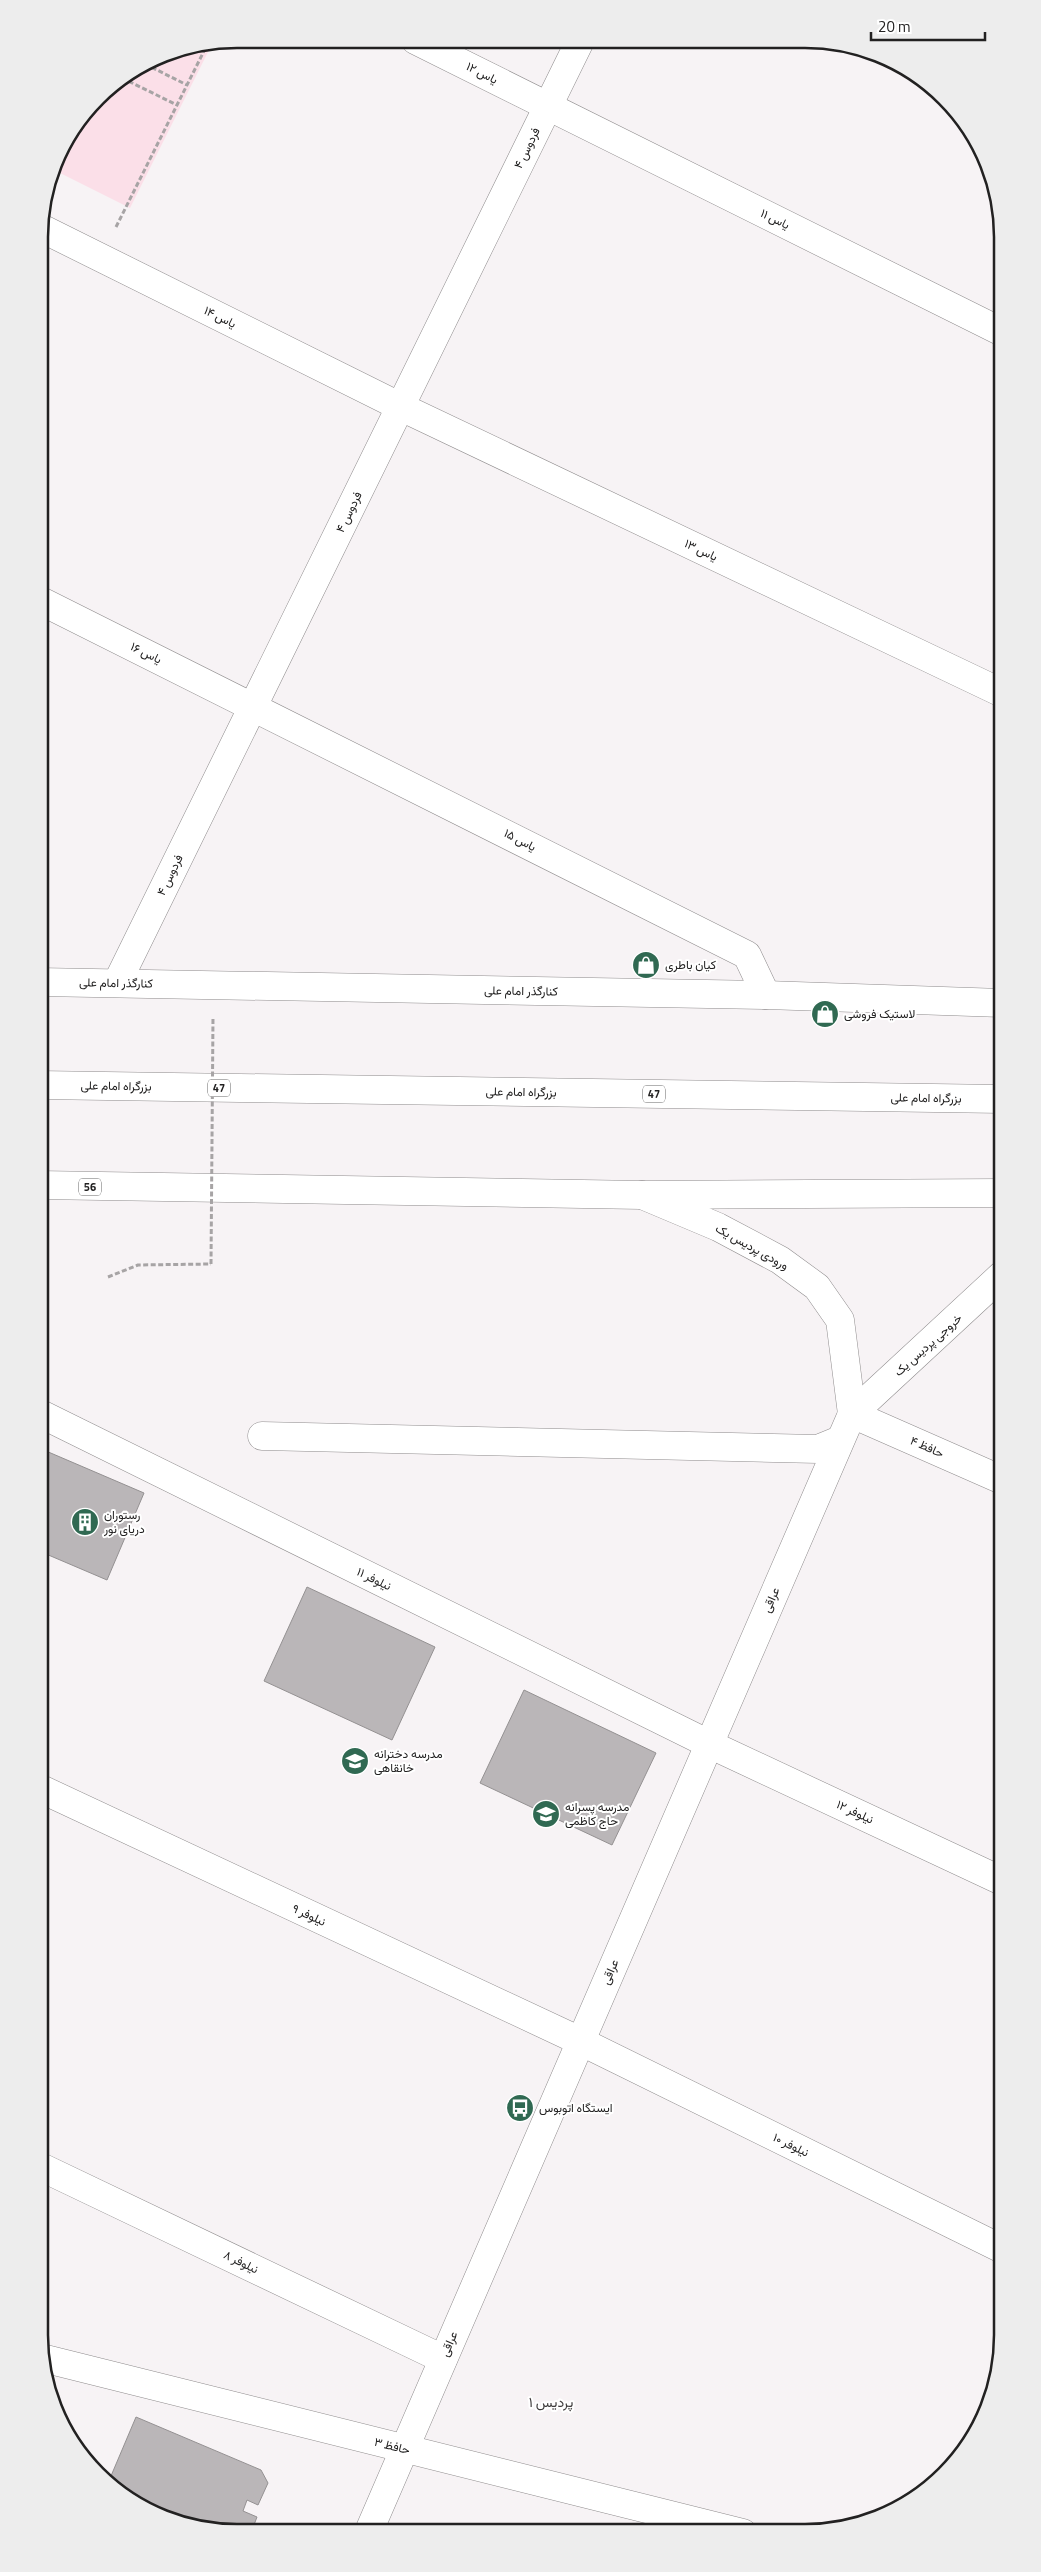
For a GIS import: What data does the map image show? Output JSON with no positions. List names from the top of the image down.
{
  "streets": {
    "main road": [
      "یاس ۱۲",
      "فردوس ۴",
      "یاس ۱۱",
      "یاس ۱۴",
      "یاس ۱۳",
      "یاس ۱۶",
      "یاس ۱۵",
      "کنارگذر امام علی",
      "بزرگراه امام علی",
      "47",
      "56",
      "ورودی پردیس یک",
      "خروجی پردیس یک",
      "حافظ ۴",
      "نیلوفر ۱۱",
      "عراقی",
      "نیلوفر ۱۲",
      "نیلوفر ۹",
      "نیلوفر ۱۰",
      "نیلوفر ۸",
      "حافظ ۳"
    ]
  },
  "crossings": [
    ["یاس ۱۲", "فردوس ۴"],
    ["یاس ۱۲", "یاس ۱۱"],
    ["فردوس ۴", "یاس ۱۱"],
    ["فردوس ۴", "یاس ۱۴"],
    ["فردوس ۴", "یاس ۱۳"],
    ["فردوس ۴", "یاس ۱۶"],
    ["فردوس ۴", "یاس ۱۵"],
    ["فردوس ۴", "کنارگذر امام علی"],
    ["یاس ۱۴", "یاس ۱۳"],
    ["یاس ۱۶", "یاس ۱۵"],
    ["یاس ۱۵", "کنارگذر امام علی"],
    ["بزرگراه امام علی", "47"],
    ["ورودی پردیس یک", "خروجی پردیس یک"],
    ["ورودی پردیس یک", "حافظ ۴"],
    ["ورودی پردیس یک", "عراقی"],
    ["خروجی پردیس یک", "حافظ ۴"],
    ["خروجی پردیس یک", "عراقی"],
    ["حافظ ۴", "عراقی"],
    ["نیلوفر ۱۱", "عراقی"],
    ["نیلوفر ۱۱", "نیلوفر ۱۲"],
    ["عراقی", "نیلوفر ۱۲"],
    ["عراقی", "نیلوفر ۹"],
    ["عراقی", "نیلوفر ۱۰"],
    ["عراقی", "نیلوفر ۸"],
    ["عراقی", "حافظ ۳"],
    ["نیلوفر ۹", "نیلوفر ۱۰"]
  ],
  "districts": ["پردیس ۱"],
  "places": {
    "shop": ["کیان باطری", "لاستیک فروشی"],
    "building": ["رستوران دریای نور"],
    "school or university": ["مدرسه دخترانه خانقاهی", "مدرسه پسرانه حاج کاظمی"],
    "bus stop": ["ایستگاه اتوبوس"]
  },
  "scale_bar": "20 m"
}
